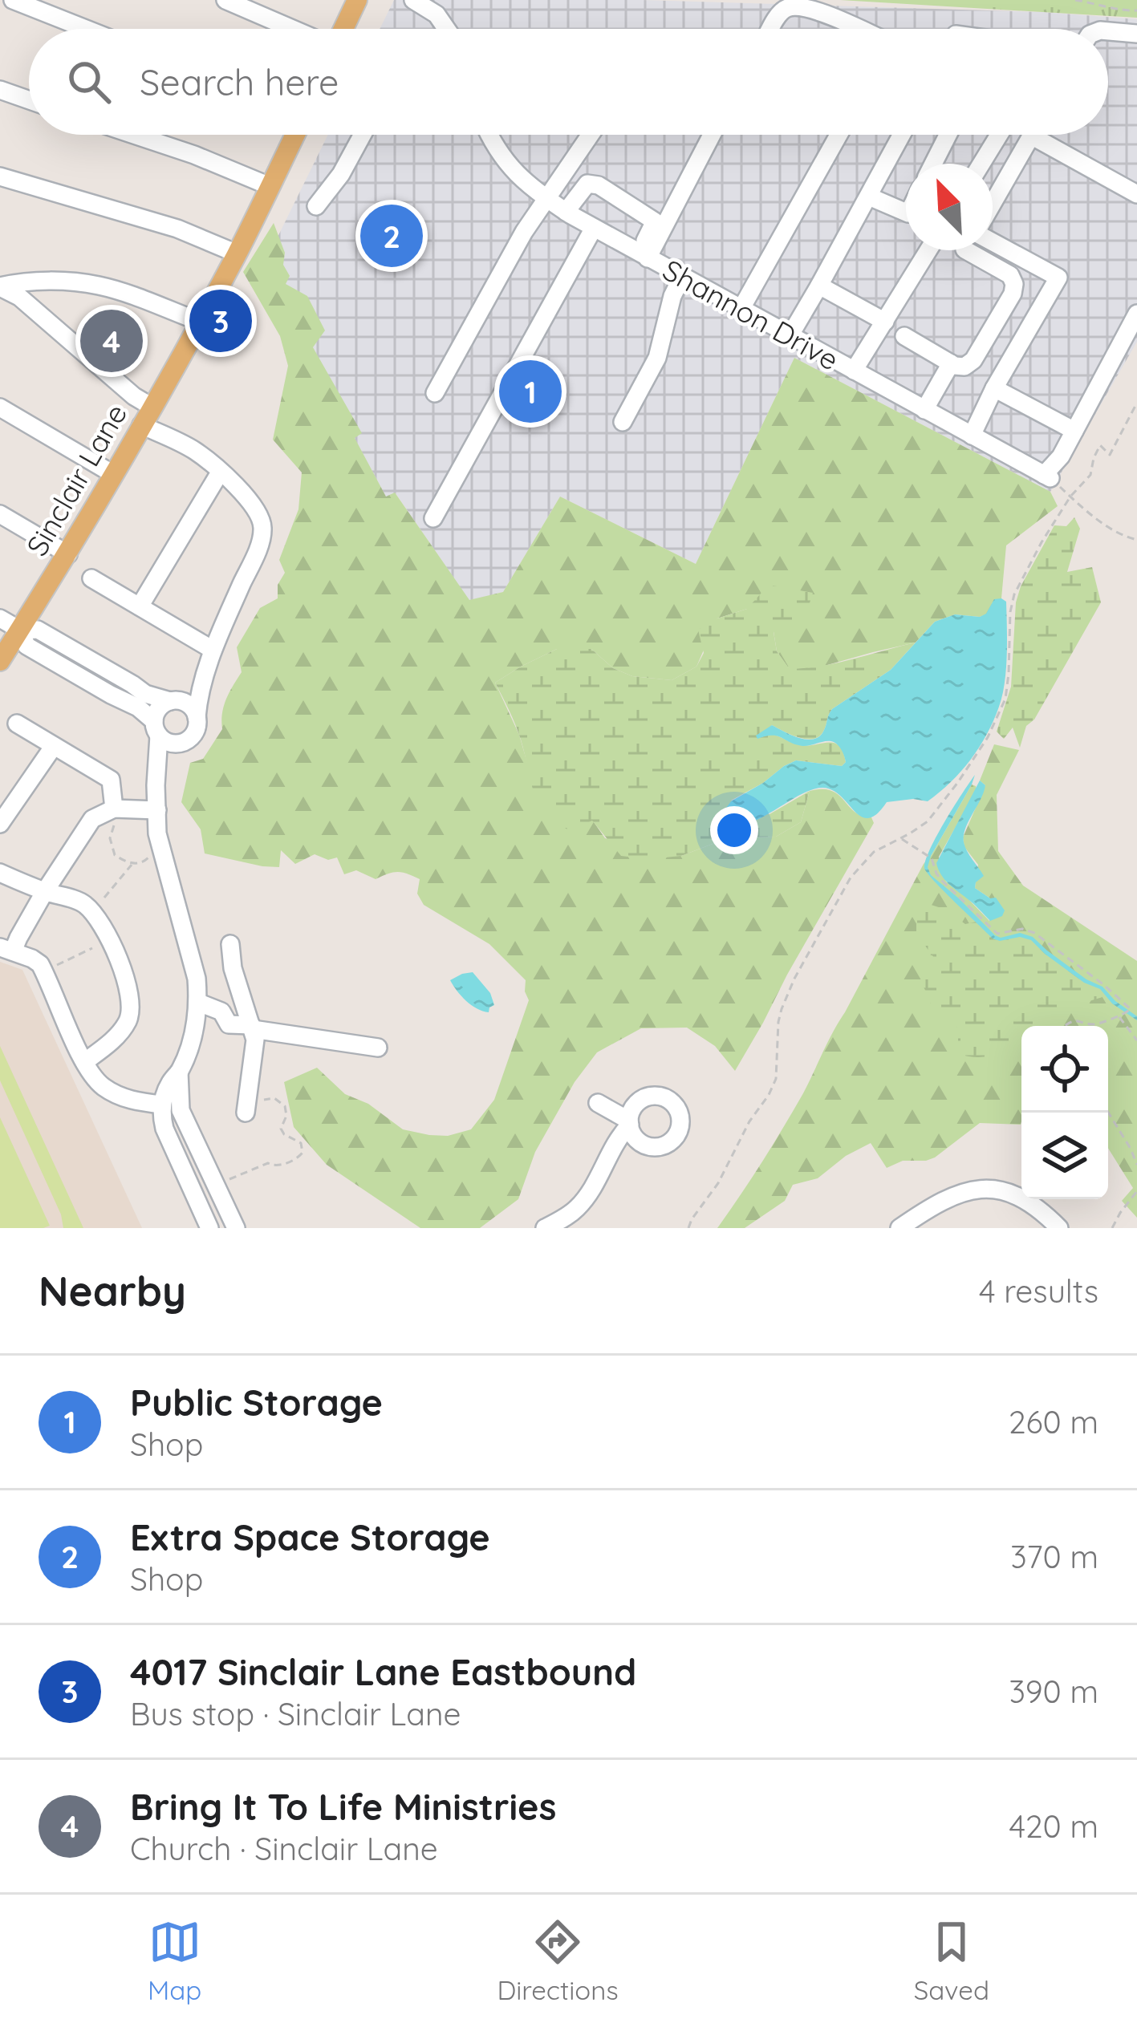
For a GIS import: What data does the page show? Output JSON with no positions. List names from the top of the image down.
{
  "streets": {
    "main road": ["Sinclair Lane"],
    "street": ["Shannon Drive"]
  },
  "north": "top left",
  "page": {
    "search": "Search here",
    "pins": [
      "2",
      "3",
      "4",
      "1"
    ],
    "heading": ["Nearby", "4 results"],
    "list": [
      {
        "mark": "1",
        "name": "Public Storage",
        "note": "Shop",
        "value": "260 m"
      },
      {
        "mark": "2",
        "name": "Extra Space Storage",
        "note": "Shop",
        "value": "370 m"
      },
      {
        "mark": "3",
        "name": "4017 Sinclair Lane Eastbound",
        "note": "Bus stop · Sinclair Lane",
        "value": "390 m"
      },
      {
        "mark": "4",
        "name": "Bring It To Life Ministries",
        "note": "Church · Sinclair Lane",
        "value": "420 m"
      }
    ],
    "nav": ["Map", "Directions", "Saved"]
  }
}
